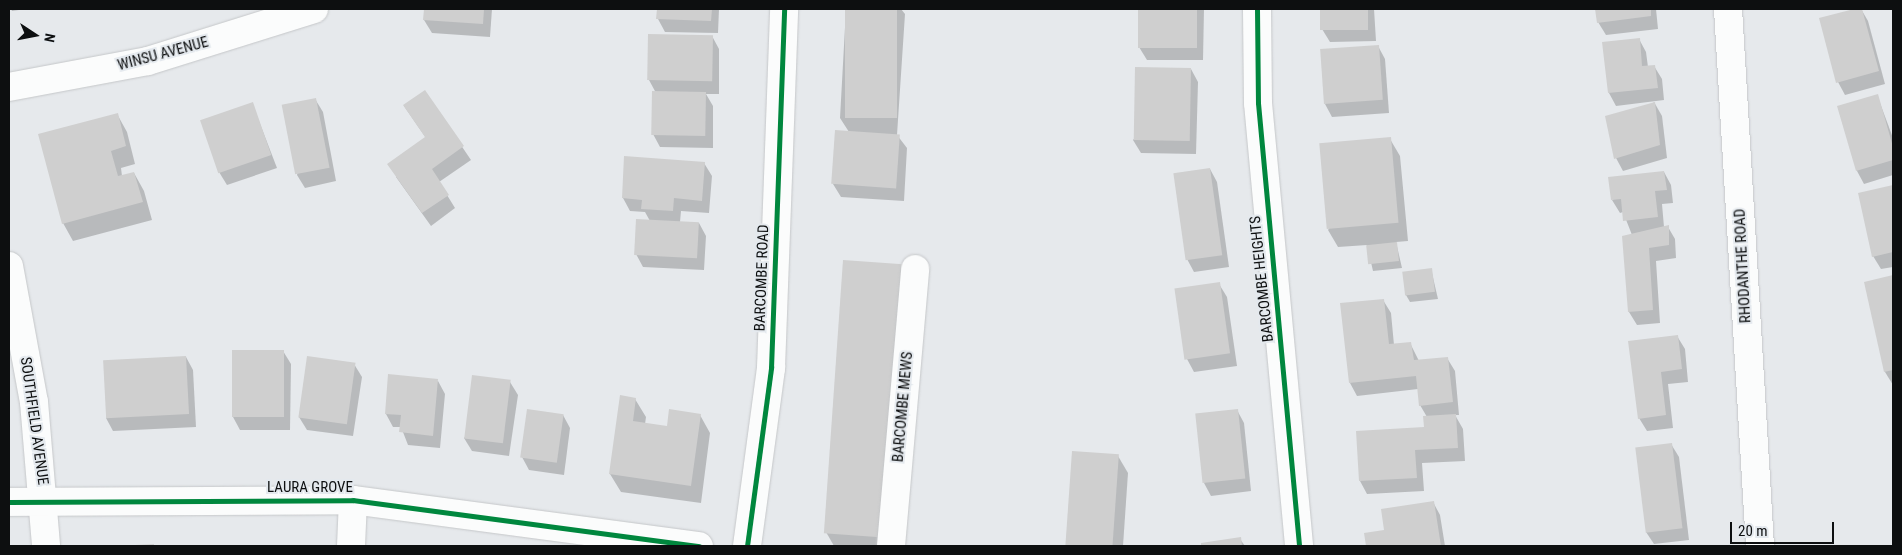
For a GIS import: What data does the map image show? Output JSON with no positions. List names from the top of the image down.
{
  "streets": {
    "street": [
      "WINSU AVENUE",
      "RHODANTHE ROAD",
      "BARCOMBE ROAD",
      "BARCOMBE HEIGHTS",
      "BARCOMBE MEWS",
      "SOUTHFIELD AVENUE",
      "LAURA GROVE"
    ]
  },
  "crossings": [
    ["SOUTHFIELD AVENUE", "LAURA GROVE"]
  ],
  "scale_bar": "20 m",
  "north": "right"
}
